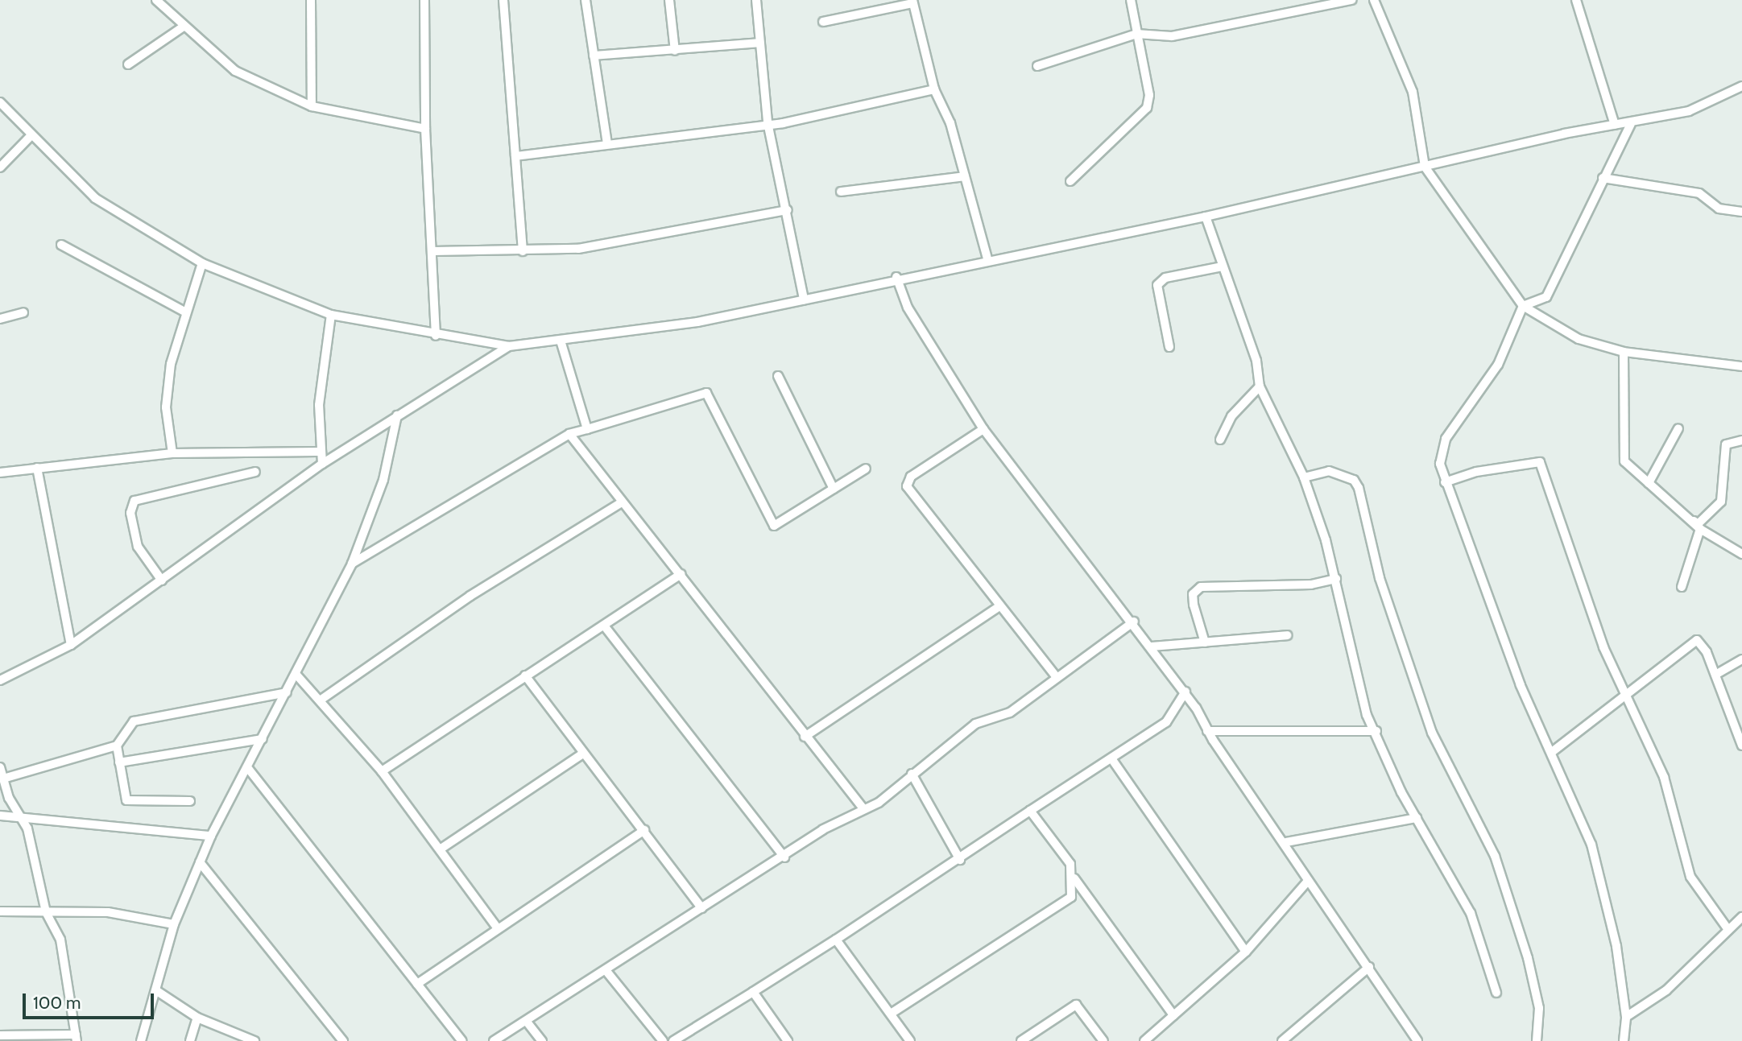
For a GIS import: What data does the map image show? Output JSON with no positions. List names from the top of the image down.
{
  "scale_bar": "100 m"
}
